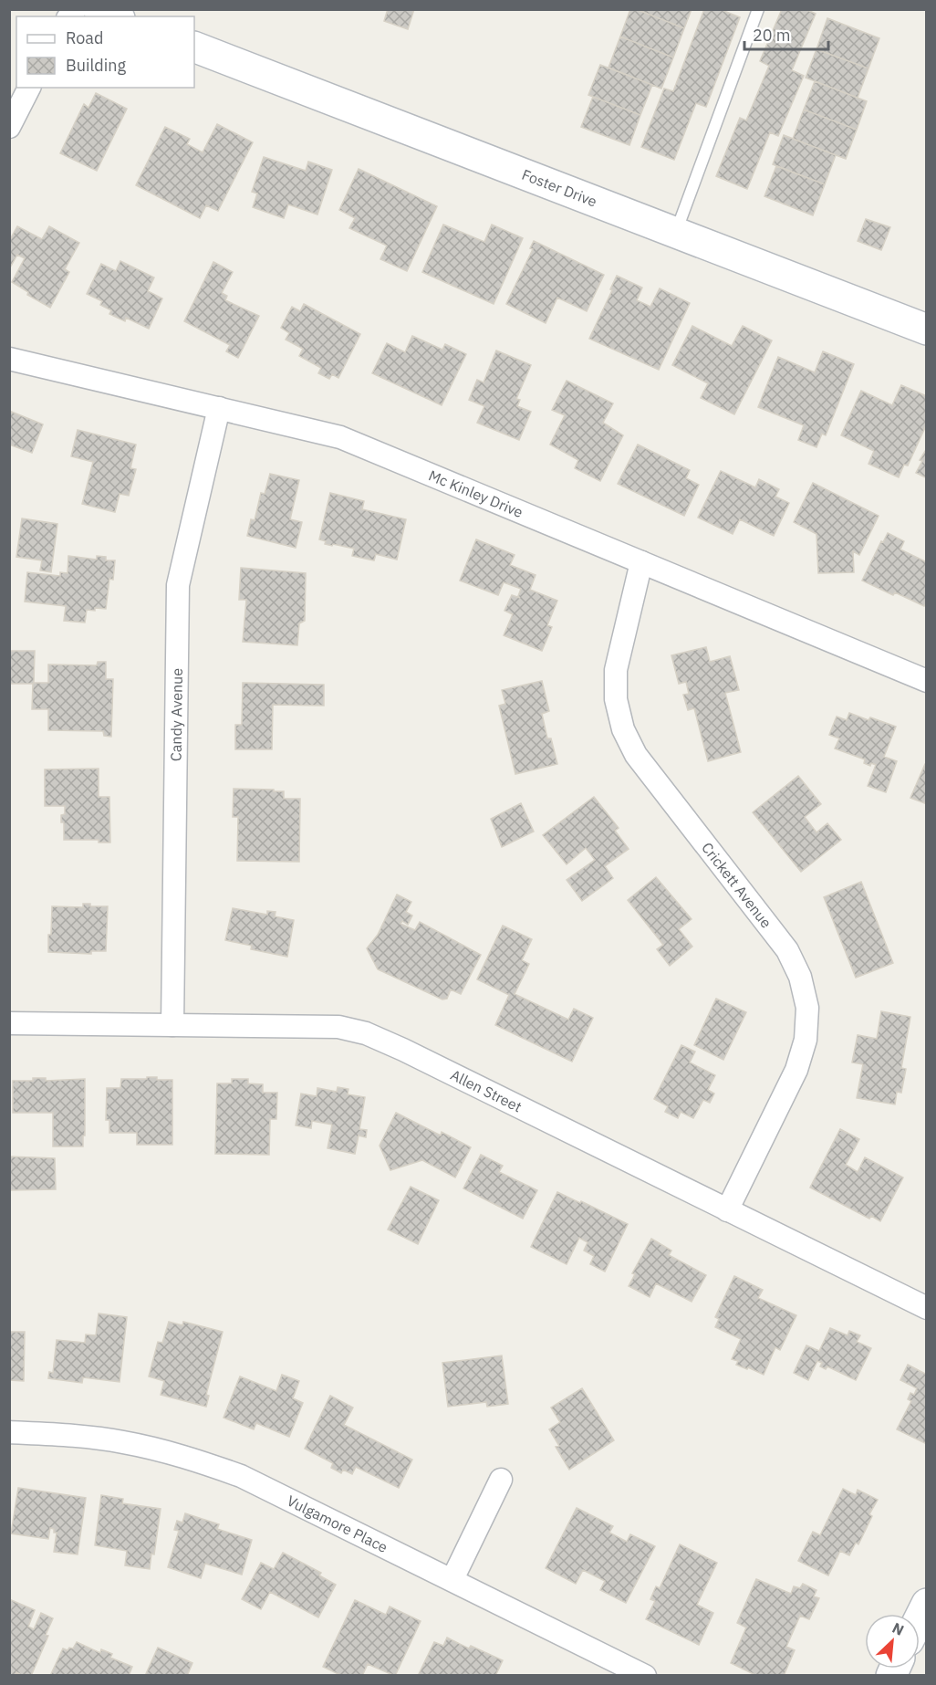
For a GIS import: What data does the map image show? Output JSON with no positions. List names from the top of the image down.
{
  "streets": {
    "street": [
      "Foster Drive",
      "Mc Kinley Drive",
      "Candy Avenue",
      "Crickett Avenue",
      "Allen Street",
      "Vulgamore Place"
    ]
  },
  "crossings": [
    ["Mc Kinley Drive", "Candy Avenue"],
    ["Mc Kinley Drive", "Crickett Avenue"],
    ["Candy Avenue", "Allen Street"],
    ["Crickett Avenue", "Allen Street"]
  ],
  "legend": ["Road", "Building"],
  "scale_bar": "20 m",
  "north": "top right"
}
